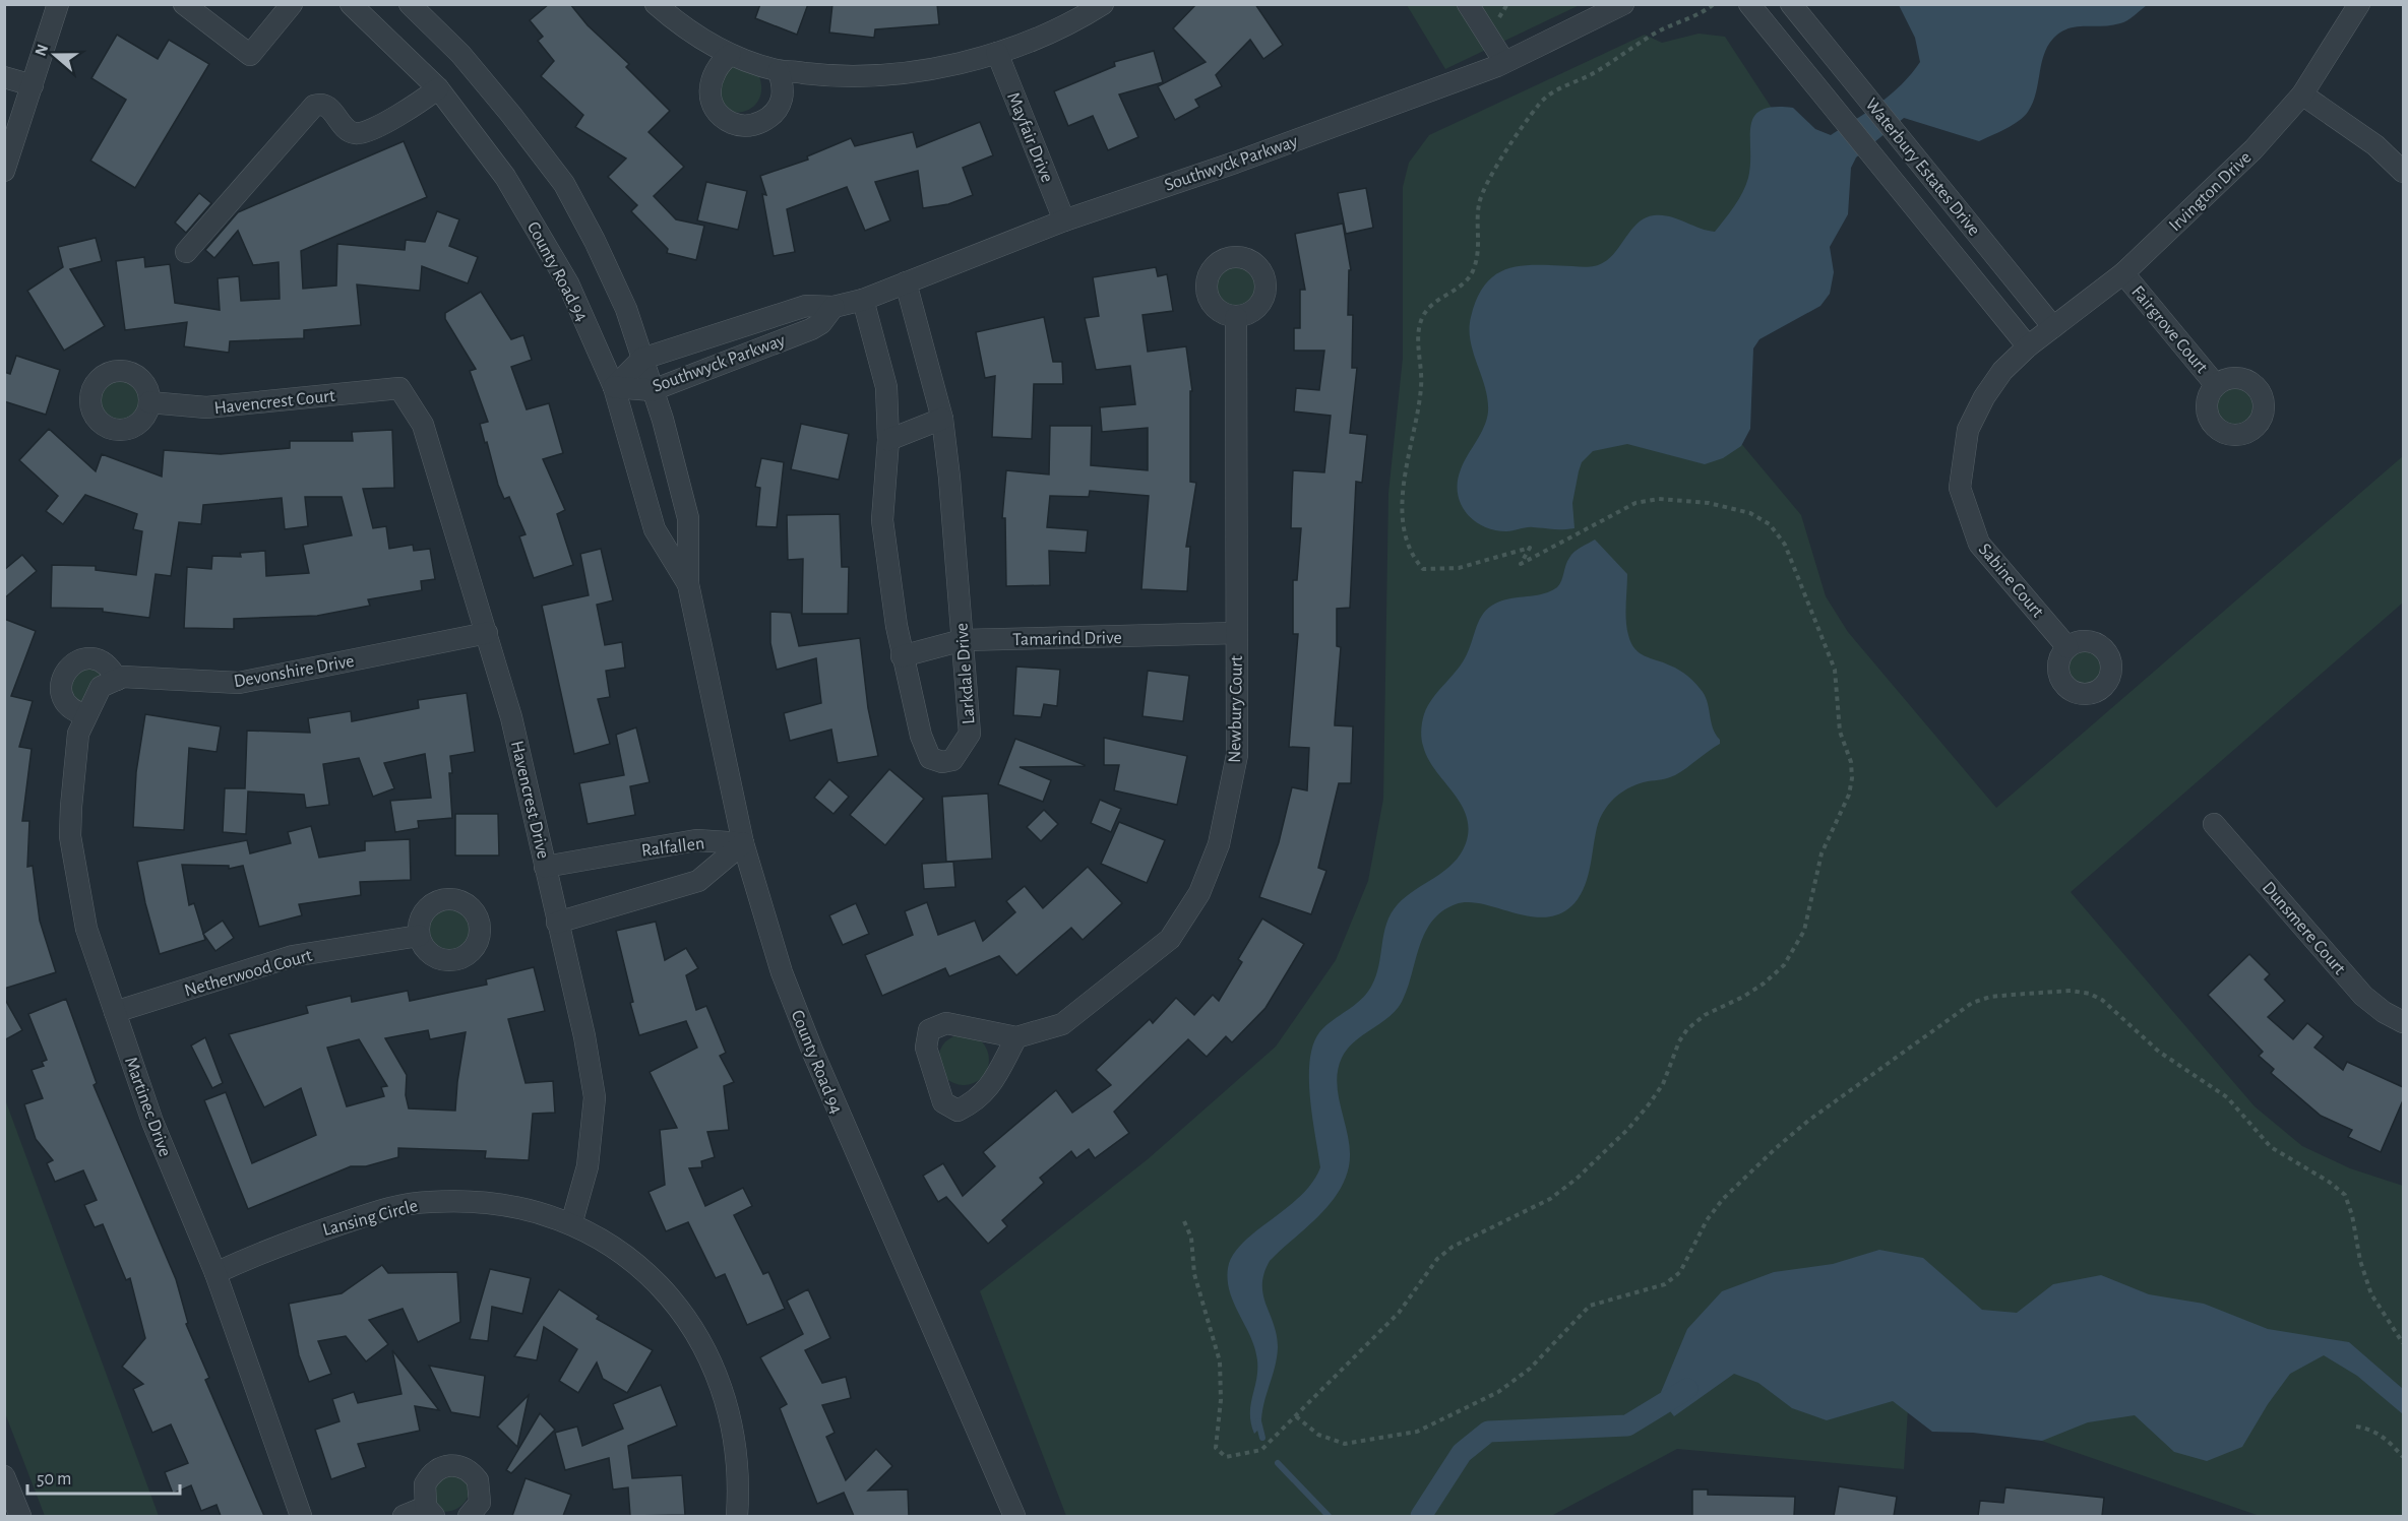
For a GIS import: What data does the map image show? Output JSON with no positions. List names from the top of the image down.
{
  "streets": {
    "street": [
      "Mayfair Drive",
      "Southwyck Parkway",
      "Waterbury Estates Drive",
      "Irvington Drive",
      "County Road 94",
      "Fairgrove Court",
      "Havencrest Court",
      "Sabine Court",
      "Tamarind Drive",
      "Devonshire Drive",
      "Larkdale Drive",
      "Newbury Court",
      "Havencrest Drive",
      "Ralfallen",
      "Dunsmere Court",
      "Netherwood Court",
      "Martinec Drive",
      "Lansing Circle"
    ]
  },
  "crossings": [
    ["Mayfair Drive", "Southwyck Parkway"],
    ["Southwyck Parkway", "County Road 94"],
    ["Southwyck Parkway", "Larkdale Drive"],
    ["Waterbury Estates Drive", "Irvington Drive"],
    ["Waterbury Estates Drive", "Sabine Court"],
    ["Irvington Drive", "Fairgrove Court"],
    ["Irvington Drive", "Sabine Court"],
    ["County Road 94", "Ralfallen"],
    ["Havencrest Court", "Havencrest Drive"],
    ["Tamarind Drive", "Larkdale Drive"],
    ["Tamarind Drive", "Newbury Court"],
    ["Devonshire Drive", "Havencrest Drive"],
    ["Devonshire Drive", "Martinec Drive"],
    ["Havencrest Drive", "Ralfallen"],
    ["Havencrest Drive", "Lansing Circle"],
    ["Netherwood Court", "Martinec Drive"],
    ["Martinec Drive", "Lansing Circle"]
  ],
  "scale_bar": "50 m",
  "north": "left"
}
